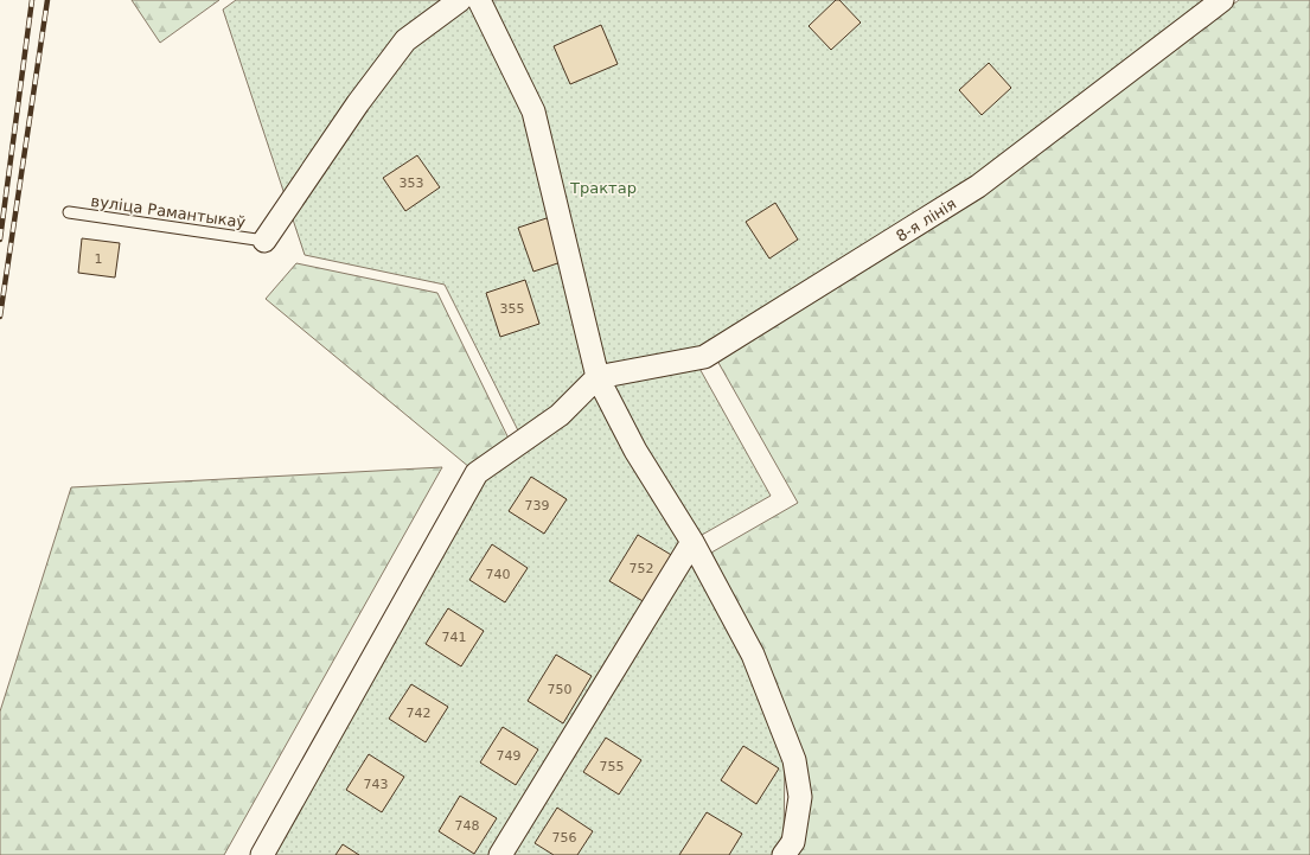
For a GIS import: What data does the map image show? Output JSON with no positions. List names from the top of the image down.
{
  "streets": {
    "street": ["8-я лінія"],
    "lane": ["вуліца Рамантыкаў"]
  },
  "parks": ["Трактар"],
  "house_numbers": [
    "353",
    "1",
    "355",
    "739",
    "752",
    "740",
    "741",
    "750",
    "742",
    "749",
    "755",
    "743",
    "748",
    "756"
  ]
}
